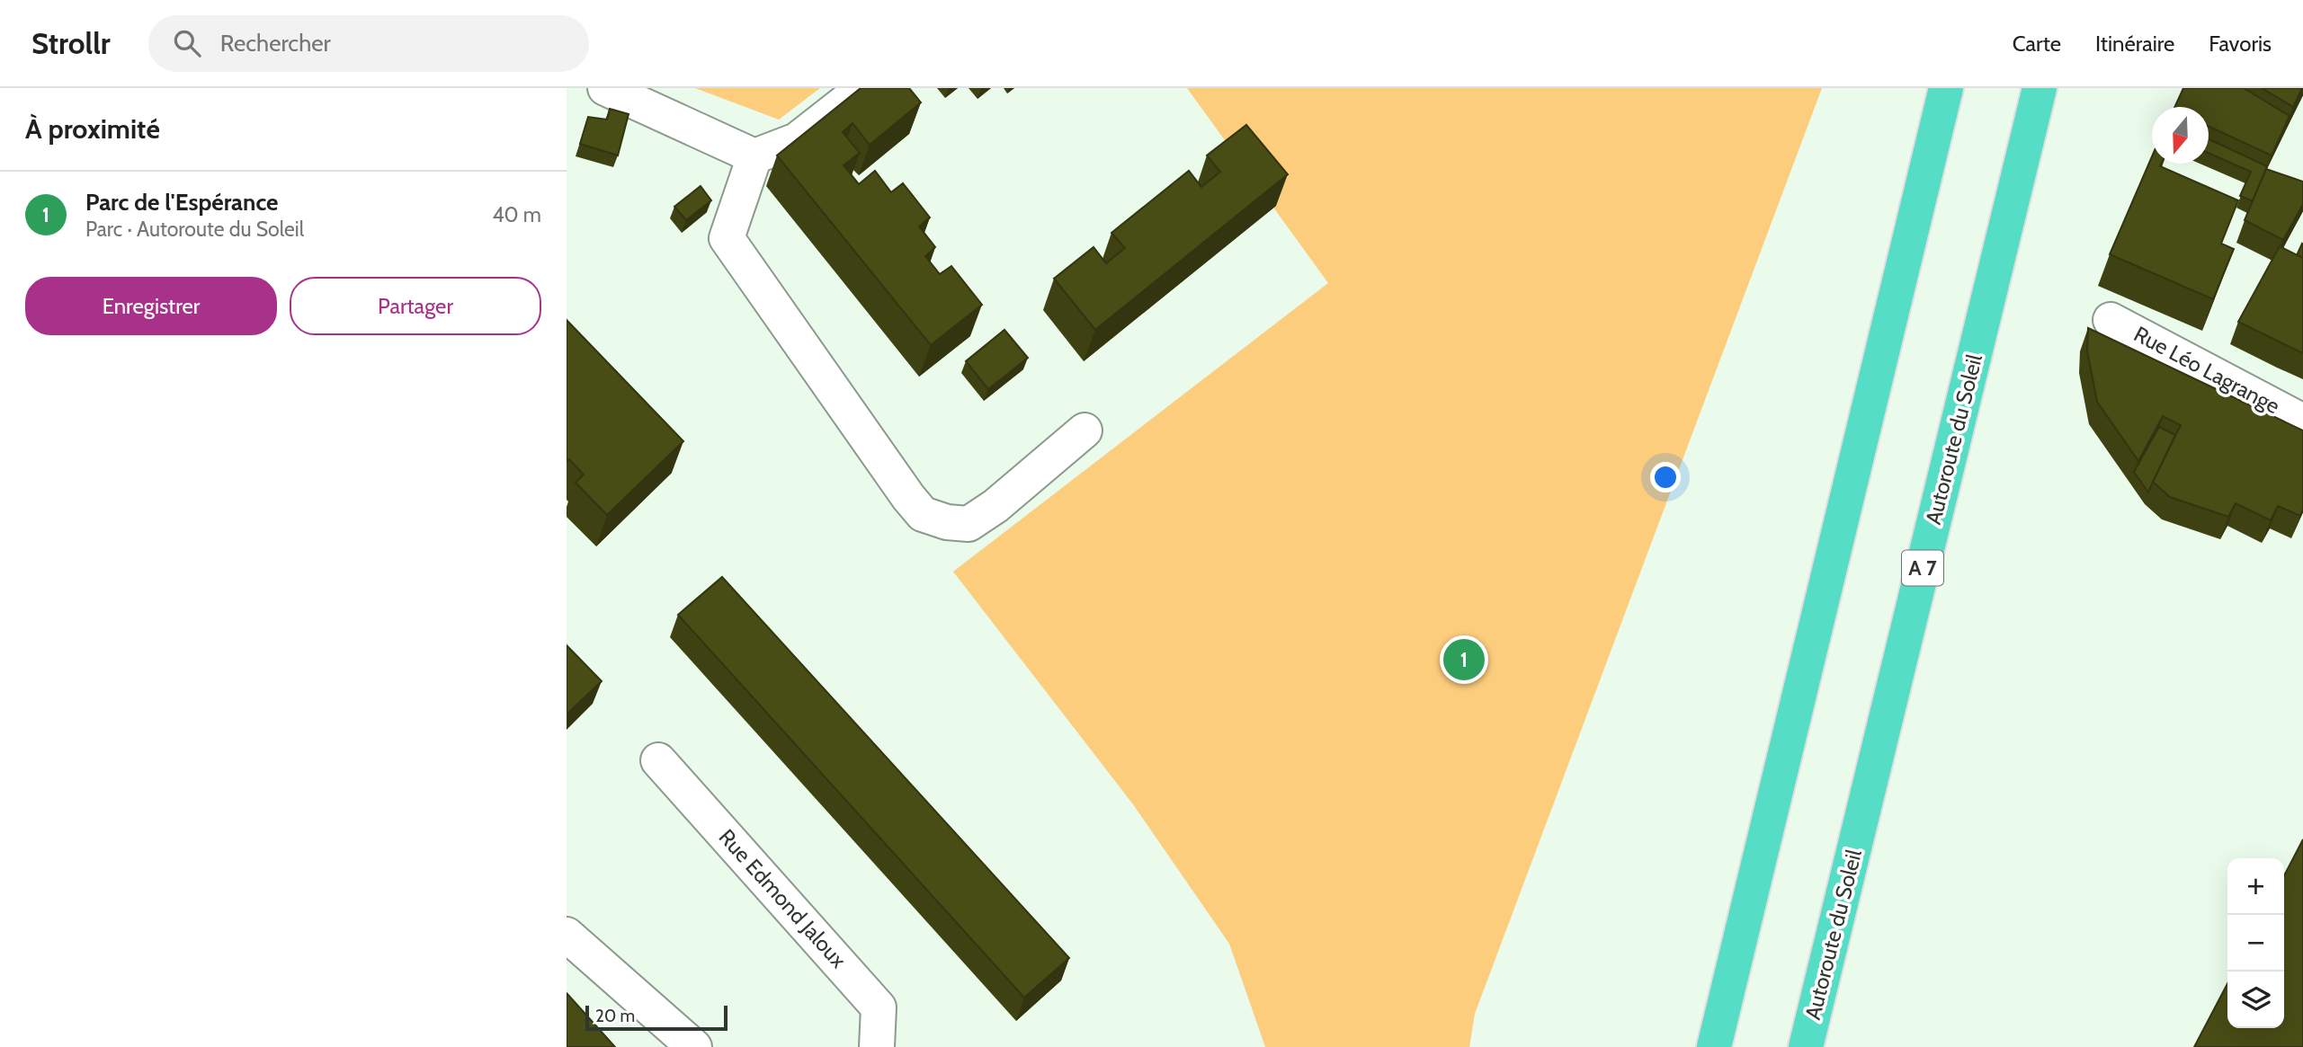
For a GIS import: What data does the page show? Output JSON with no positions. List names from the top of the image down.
{
  "streets": {
    "highway": ["Autoroute du Soleil", "A 7"],
    "street": ["Rue Léo Lagrange", "Rue Edmond Jaloux"]
  },
  "scale_bar": "20 m",
  "north": "bottom",
  "page": {
    "header": "Strollr",
    "search": "Rechercher",
    "nav": ["Carte", "Itinéraire", "Favoris"],
    "heading": "À proximité",
    "list": [
      {
        "mark": "1",
        "name": "Parc de l'Espérance",
        "note": "Parc · Autoroute du Soleil",
        "value": "40 m"
      }
    ],
    "buttons": ["Enregistrer", "Partager"],
    "pins": "1",
    "map_buttons": ["+", "−"],
    "scale": "20 m"
  }
}
